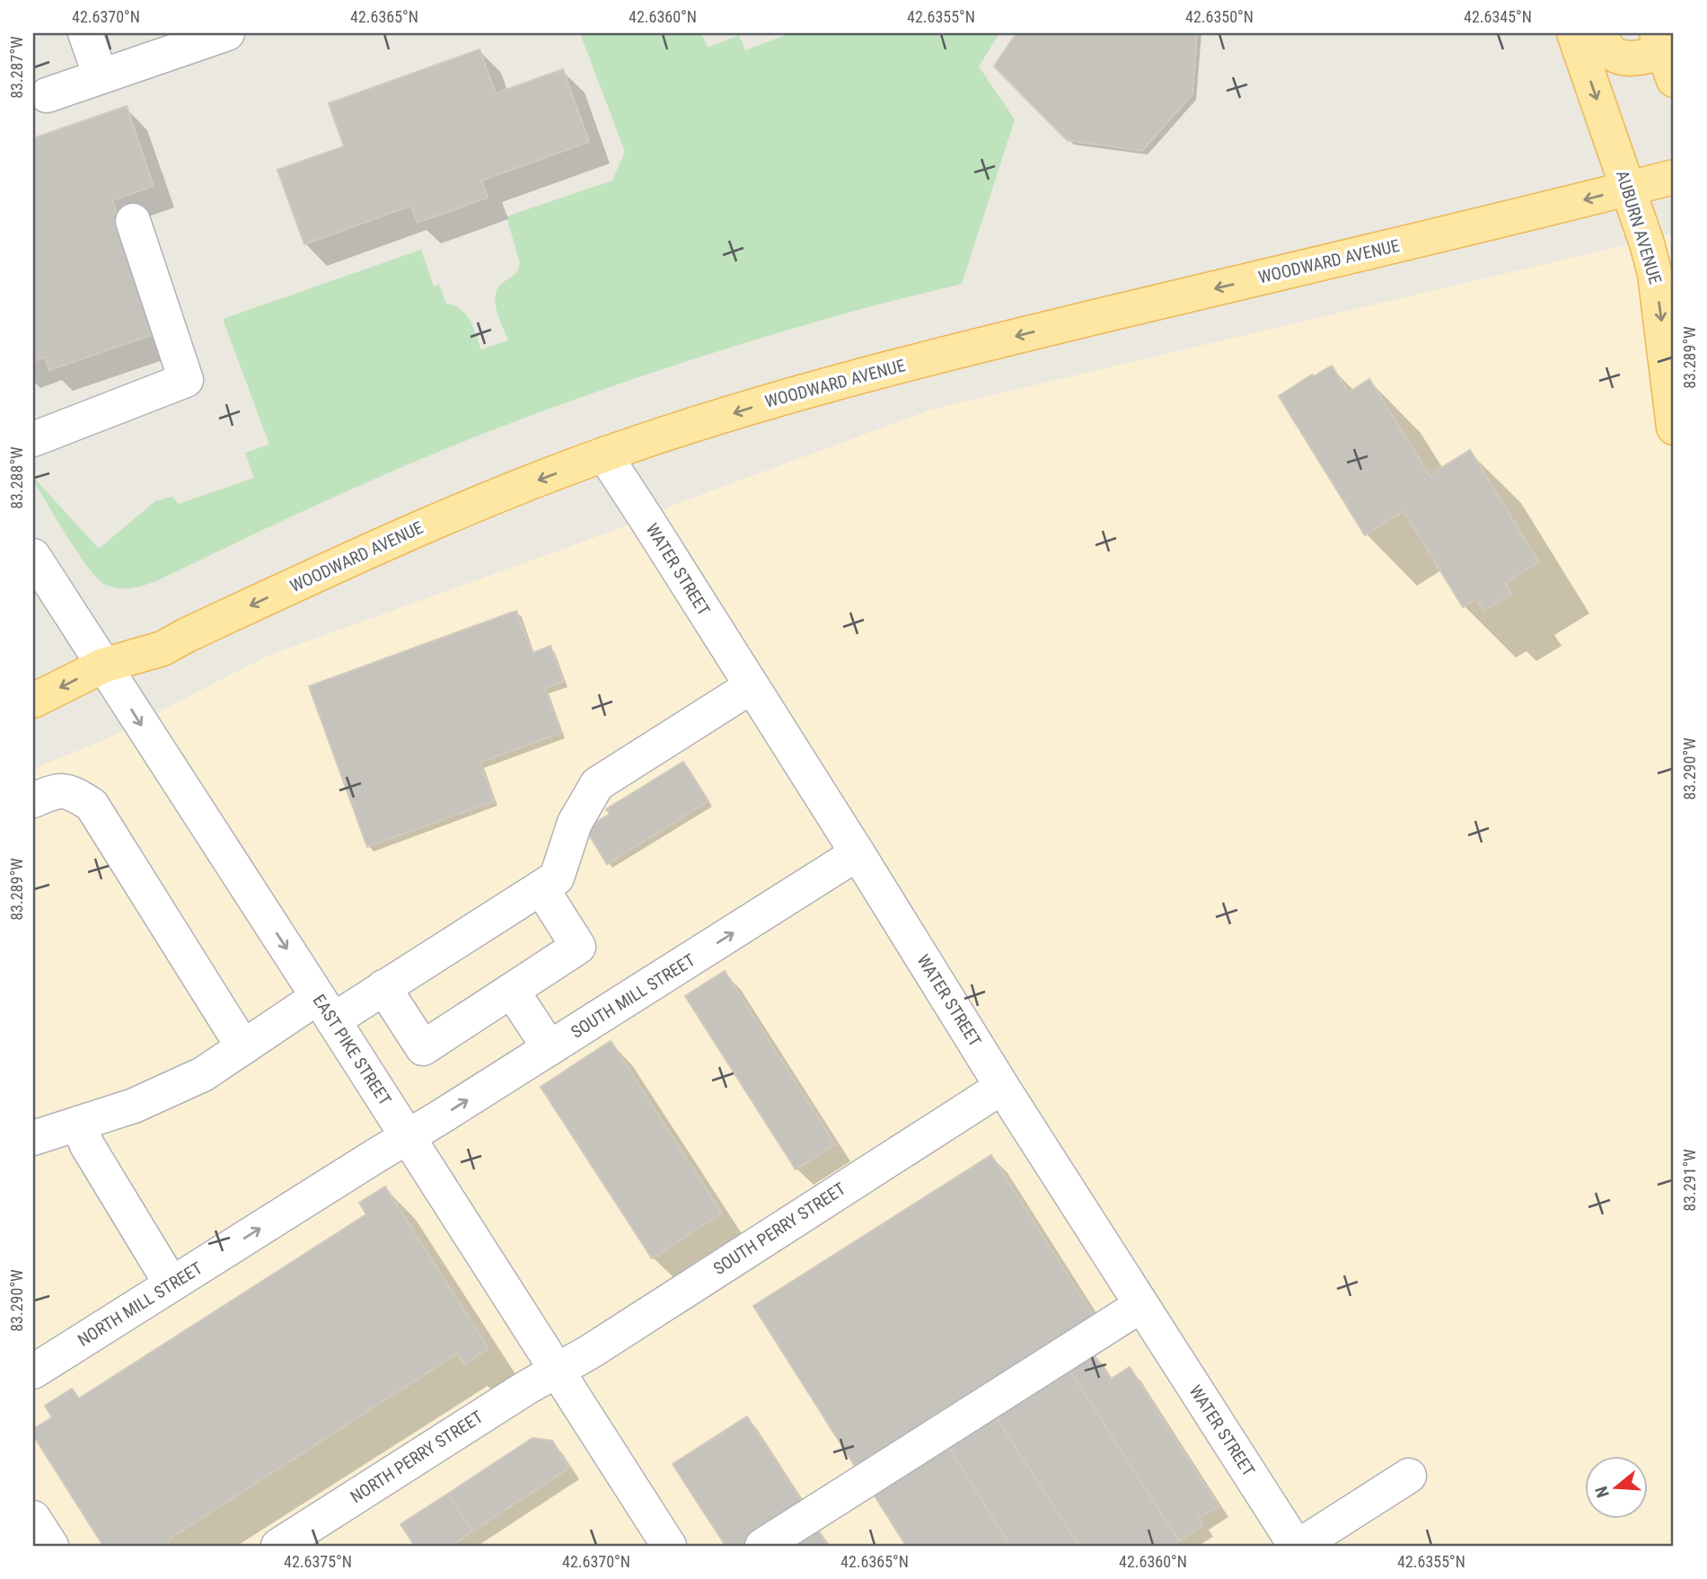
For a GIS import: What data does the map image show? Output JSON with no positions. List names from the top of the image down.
{
  "streets": {
    "main road": ["AUBURN AVENUE", "WOODWARD AVENUE"],
    "street": [
      "WATER STREET",
      "SOUTH MILL STREET",
      "EAST PIKE STREET",
      "SOUTH PERRY STREET",
      "NORTH MILL STREET",
      "NORTH PERRY STREET"
    ]
  },
  "crossings": [
    ["AUBURN AVENUE", "WOODWARD AVENUE"],
    ["WOODWARD AVENUE", "WATER STREET"],
    ["WOODWARD AVENUE", "EAST PIKE STREET"],
    ["WATER STREET", "SOUTH MILL STREET"],
    ["WATER STREET", "SOUTH PERRY STREET"],
    ["SOUTH MILL STREET", "EAST PIKE STREET"],
    ["SOUTH MILL STREET", "NORTH MILL STREET"],
    ["EAST PIKE STREET", "SOUTH PERRY STREET"],
    ["EAST PIKE STREET", "NORTH MILL STREET"],
    ["EAST PIKE STREET", "NORTH PERRY STREET"],
    ["SOUTH PERRY STREET", "NORTH PERRY STREET"]
  ],
  "one_way": ["AUBURN AVENUE", "WOODWARD AVENUE"],
  "north": "left",
  "coordinates": [
    "42.6370°N",
    "42.6365°N",
    "42.6360°N",
    "42.6355°N",
    "42.6350°N",
    "42.6345°N",
    "83.287°W",
    "83.289°W",
    "83.288°W",
    "83.290°W",
    "83.291°W",
    "42.6375°N"
  ]
}
